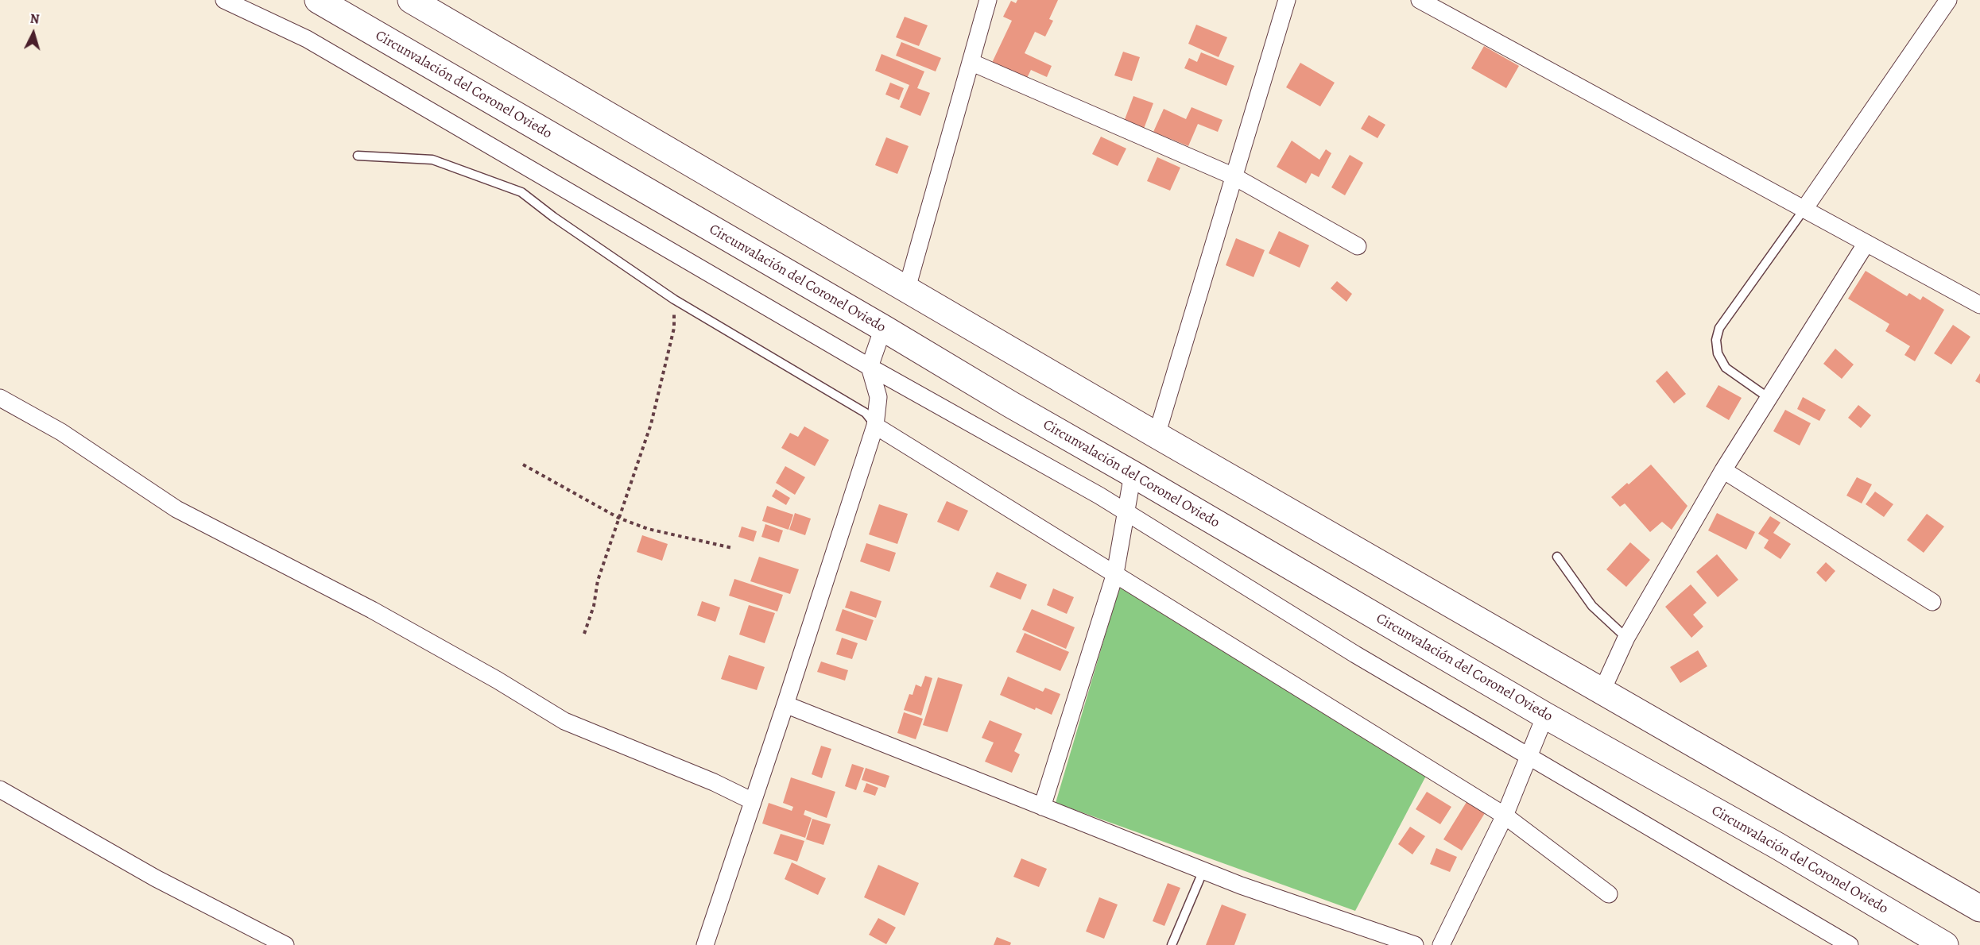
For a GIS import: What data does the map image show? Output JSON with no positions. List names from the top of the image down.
{
  "streets": {
    "highway": ["Circunvalación del Coronel Oviedo"]
  },
  "north": "top"
}
